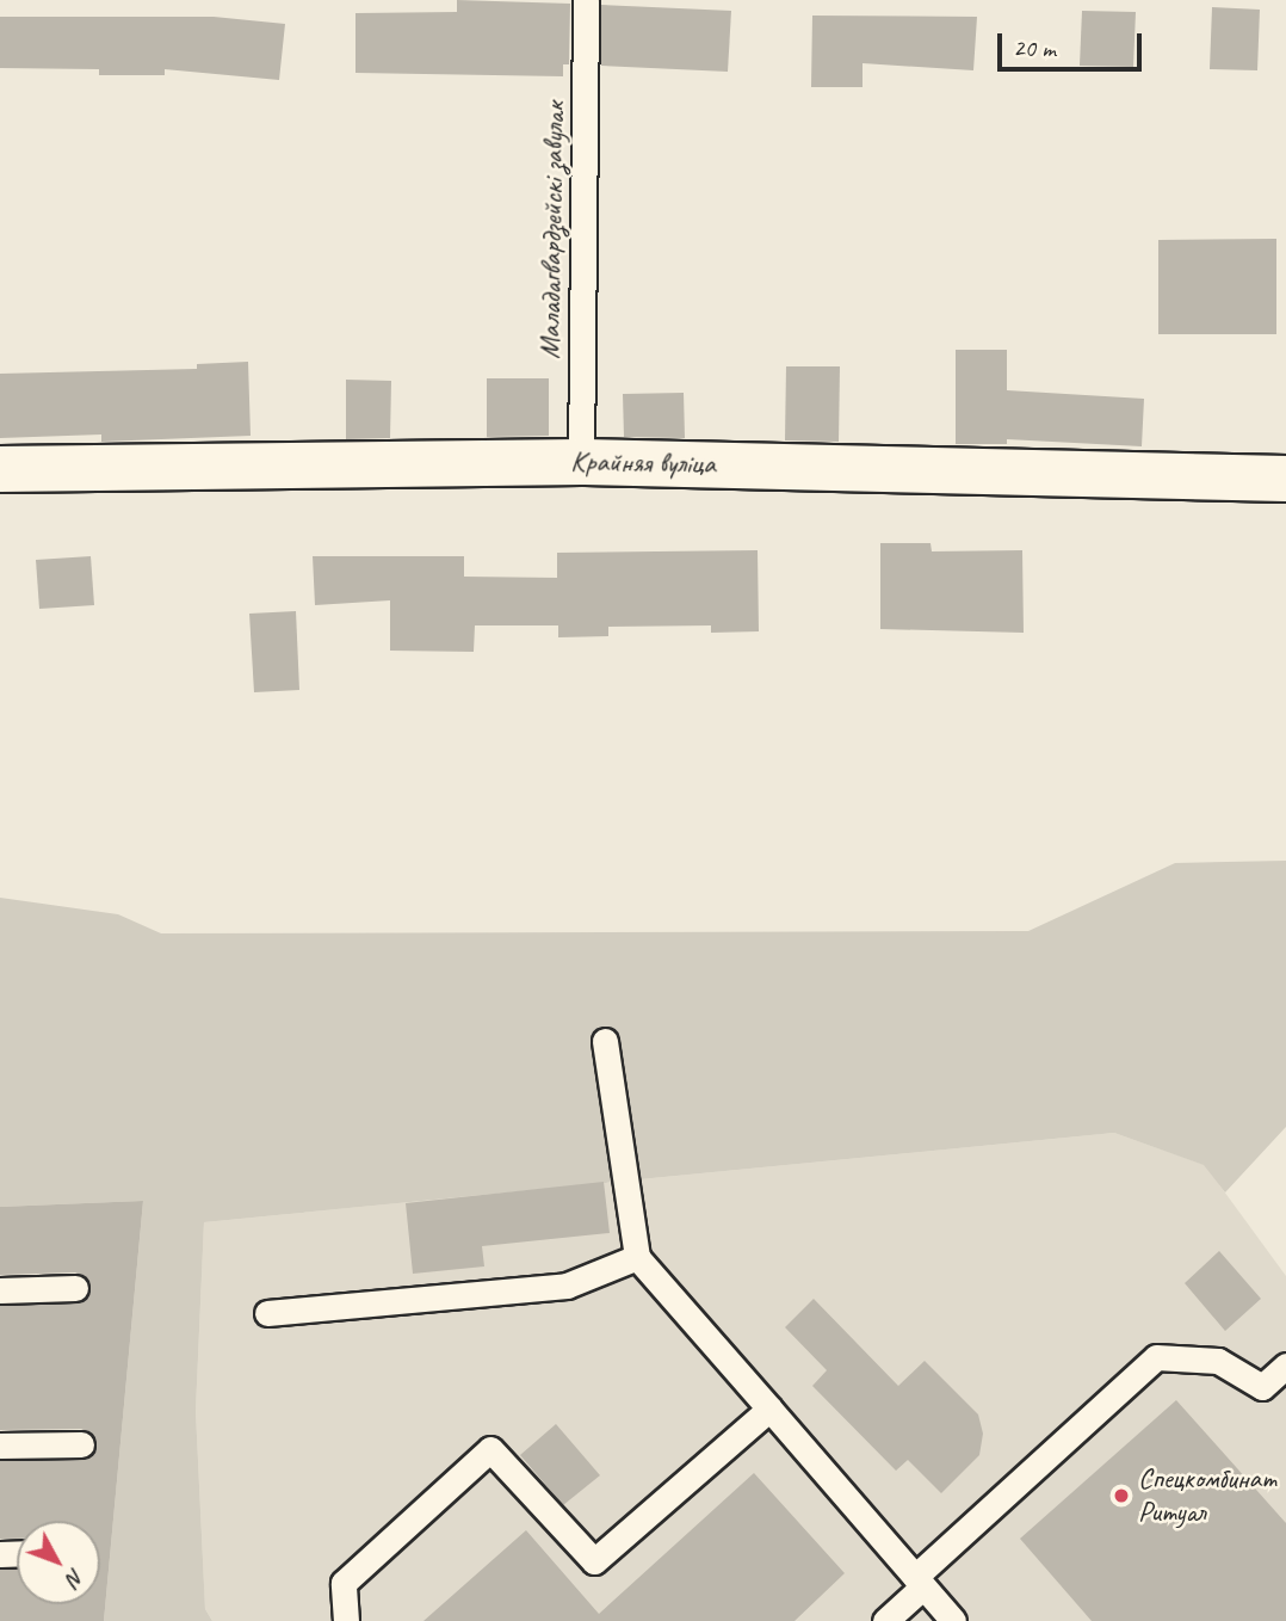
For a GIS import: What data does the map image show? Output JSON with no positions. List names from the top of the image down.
{
  "streets": {
    "street": ["Крайняя вуліца"],
    "lane": ["Маладагвардзейскі завулак"]
  },
  "crossings": [
    ["Маладагвардзейскі завулак", "Крайняя вуліца"]
  ],
  "places": ["Спецкомбинат Ритуал"],
  "scale_bar": "20 m",
  "north": "bottom right"
}
